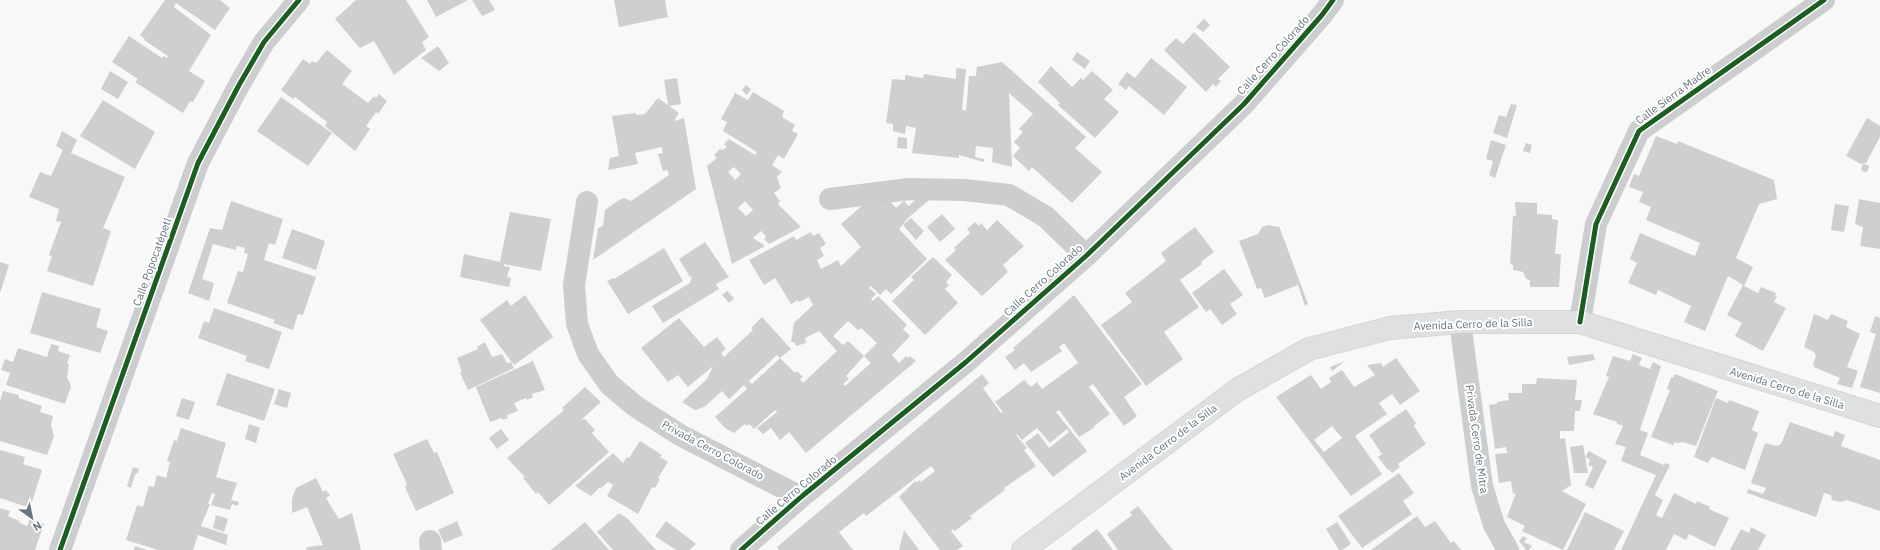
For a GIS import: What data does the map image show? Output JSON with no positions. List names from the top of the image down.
{
  "streets": {
    "main road": ["Avenida Cerro de la Silla"],
    "street": [
      "Calle Cerro Colorado",
      "Calle Sierra Madre",
      "Calle Popocatépetl",
      "Privada Cerro de Mitra",
      "Privada Cerro Colorado"
    ]
  },
  "crossings": [
    ["Calle Cerro Colorado", "Privada Cerro Colorado"],
    ["Calle Sierra Madre", "Avenida Cerro de la Silla"],
    ["Avenida Cerro de la Silla", "Privada Cerro de Mitra"]
  ],
  "north": "bottom right"
}
